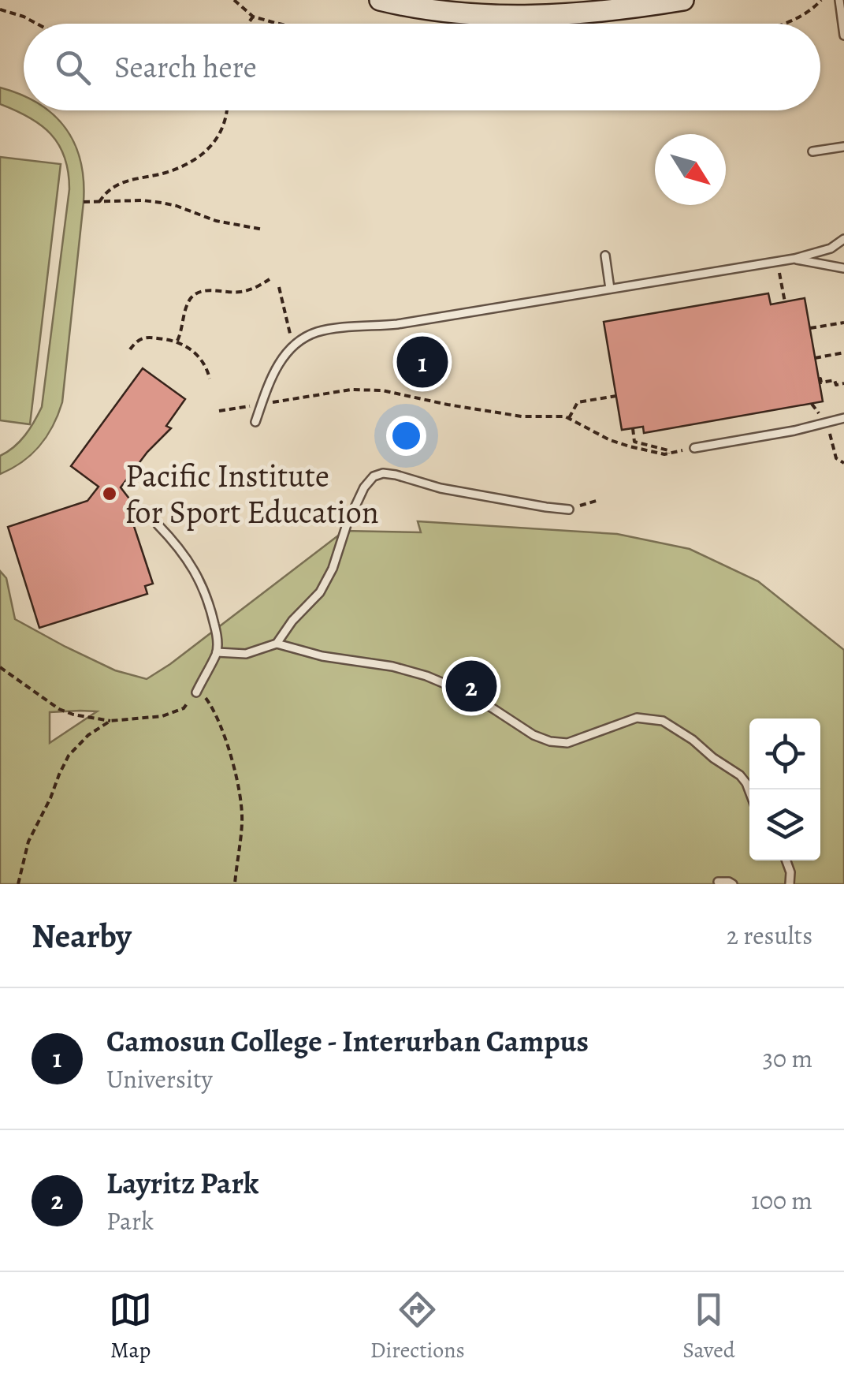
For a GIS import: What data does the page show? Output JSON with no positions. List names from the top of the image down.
{
  "places": ["Pacific Institute for Sport Education"],
  "north": "bottom right",
  "page": {
    "search": "Search here",
    "pins": ["1", "2"],
    "heading": ["Nearby", "2 results"],
    "list": [
      {
        "mark": "1",
        "name": "Camosun College - Interurban Campus",
        "note": "University",
        "value": "30 m"
      },
      {
        "mark": "2",
        "name": "Layritz Park",
        "note": "Park",
        "value": "100 m"
      }
    ],
    "nav": ["Map", "Directions", "Saved"]
  }
}
